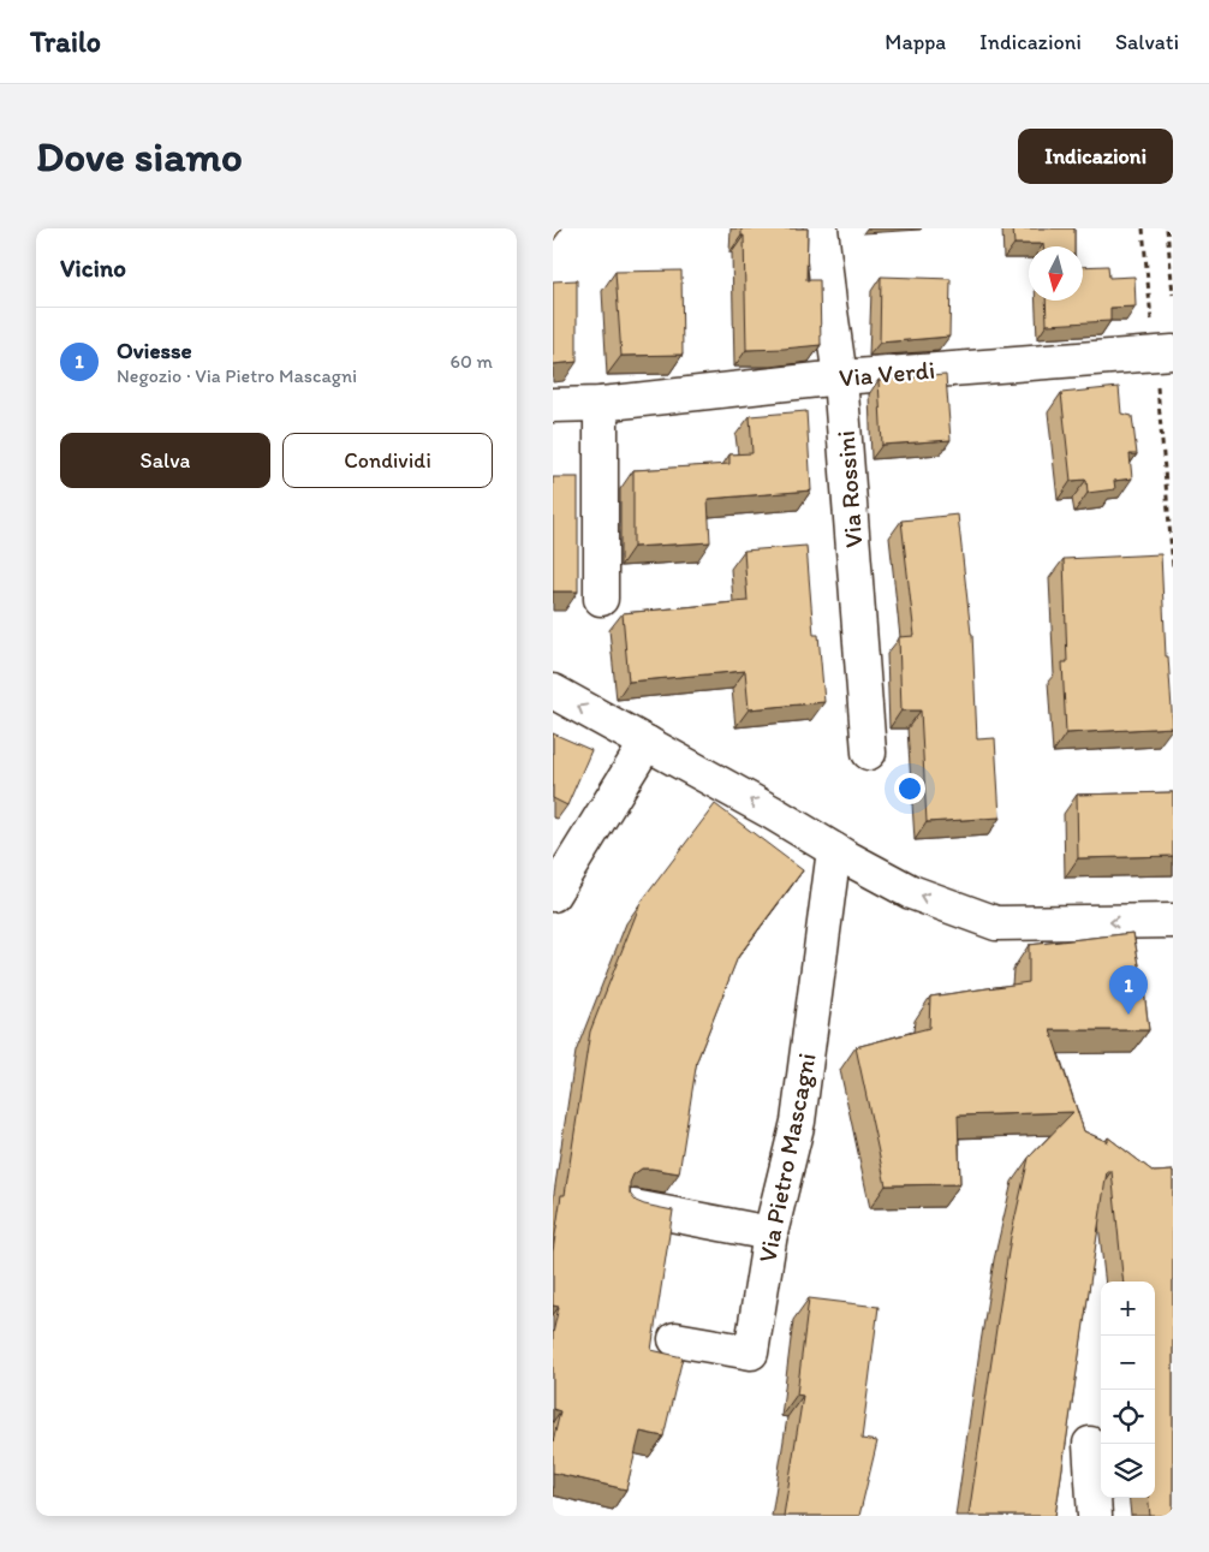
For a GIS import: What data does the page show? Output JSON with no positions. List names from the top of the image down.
{
  "streets": {
    "street": ["Via Verdi", "Via Rossini", "Via Pietro Mascagni"]
  },
  "crossings": [
    ["Via Verdi", "Via Rossini"]
  ],
  "north": "bottom",
  "page": {
    "header": "Trailo",
    "nav": ["Mappa", "Indicazioni", "Salvati"],
    "buttons": [
      "Indicazioni",
      ["Salva", "Condividi"]
    ],
    "title": "Dove siamo",
    "heading": "Vicino",
    "list": [
      {
        "mark": "1",
        "name": "Oviesse",
        "note": "Negozio · Via Pietro Mascagni",
        "value": "60 m"
      }
    ],
    "pins": "1",
    "map_buttons": ["+", "−"]
  }
}
